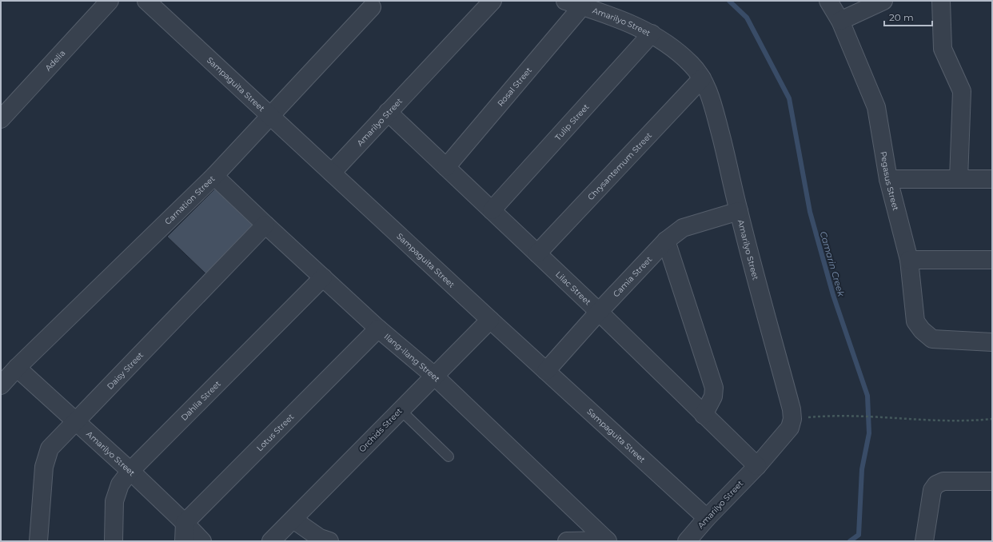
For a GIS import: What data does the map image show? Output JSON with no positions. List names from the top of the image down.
{
  "streets": {
    "street": [
      "Amarilyo Street",
      "Adelia",
      "Sampaguita Street",
      "Rosal Street",
      "Tulip Street",
      "Chrysantemum Street",
      "Pegasus Street",
      "Carnation Street",
      "Camia Street",
      "Lilac Street",
      "Ilang-ilang Street",
      "Daisy Street",
      "Dahlia Street",
      "Orchids Street",
      "Lotus Street"
    ]
  },
  "crossings": [
    ["Amarilyo Street", "Sampaguita Street"],
    ["Amarilyo Street", "Rosal Street"],
    ["Amarilyo Street", "Tulip Street"],
    ["Amarilyo Street", "Chrysantemum Street"],
    ["Amarilyo Street", "Carnation Street"],
    ["Amarilyo Street", "Camia Street"],
    ["Amarilyo Street", "Lilac Street"],
    ["Amarilyo Street", "Daisy Street"],
    ["Amarilyo Street", "Dahlia Street"],
    ["Amarilyo Street", "Lotus Street"],
    ["Sampaguita Street", "Carnation Street"],
    ["Sampaguita Street", "Camia Street"],
    ["Sampaguita Street", "Orchids Street"],
    ["Rosal Street", "Lilac Street"],
    ["Tulip Street", "Lilac Street"],
    ["Chrysantemum Street", "Lilac Street"],
    ["Carnation Street", "Ilang-ilang Street"],
    ["Camia Street", "Lilac Street"],
    ["Ilang-ilang Street", "Daisy Street"],
    ["Ilang-ilang Street", "Dahlia Street"],
    ["Ilang-ilang Street", "Orchids Street"],
    ["Ilang-ilang Street", "Lotus Street"]
  ],
  "water": ["Camarin Creek"],
  "scale_bar": "20 m"
}
